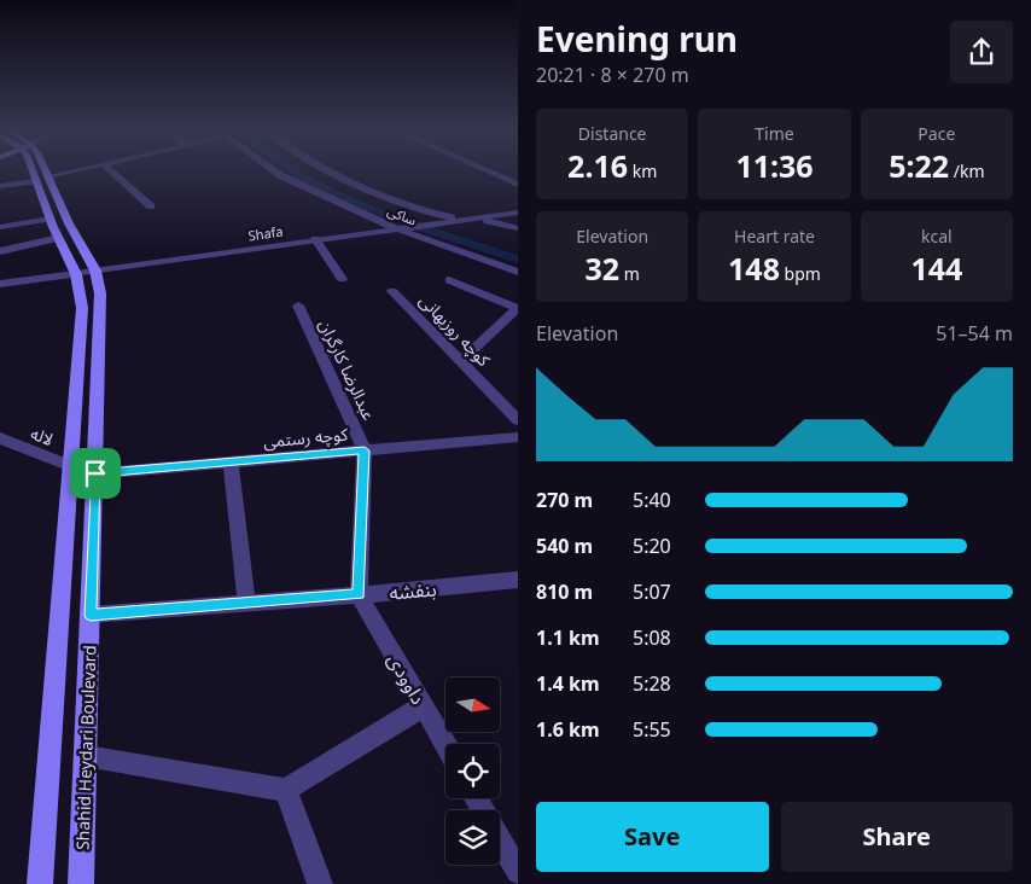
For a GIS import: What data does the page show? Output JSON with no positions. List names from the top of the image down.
{
  "streets": {
    "main road": ["Shahid Heydari Boulevard"],
    "street": [
      "ساکی",
      "Shafa",
      "کوچه روزبهانی",
      "عبدالرضا کارگران",
      "لاله",
      "کوچه رستمی",
      "بنفشه",
      "داوودی"
    ]
  },
  "crossings": [
    ["ساکی", "Shafa"],
    ["Shafa", "Shahid Heydari Boulevard"],
    ["عبدالرضا کارگران", "کوچه رستمی"],
    ["لاله", "Shahid Heydari Boulevard"],
    ["کوچه رستمی", "Shahid Heydari Boulevard"],
    ["بنفشه", "داوودی"],
    ["بنفشه", "Shahid Heydari Boulevard"]
  ],
  "north": "right",
  "page": {
    "heading": ["Evening run", "20:21 · 8 × 270 m"],
    "stats": [
      ["Distance", "2.16 km"],
      ["Time", "11:36"],
      ["Pace", "5:22 /km"],
      ["Elevation", "32 m"],
      ["Heart rate", "148 bpm"],
      ["kcal", "144"]
    ],
    "chart": ["Elevation", "51–54 m"],
    "list": [
      {
        "name": "270 m",
        "note": "5:40"
      },
      {
        "name": "540 m",
        "note": "5:20"
      },
      {
        "name": "810 m",
        "note": "5:07"
      },
      {
        "name": "1.1 km",
        "note": "5:08"
      },
      {
        "name": "1.4 km",
        "note": "5:28"
      },
      {
        "name": "1.6 km",
        "note": "5:55"
      }
    ],
    "buttons": ["Save", "Share"]
  }
}
